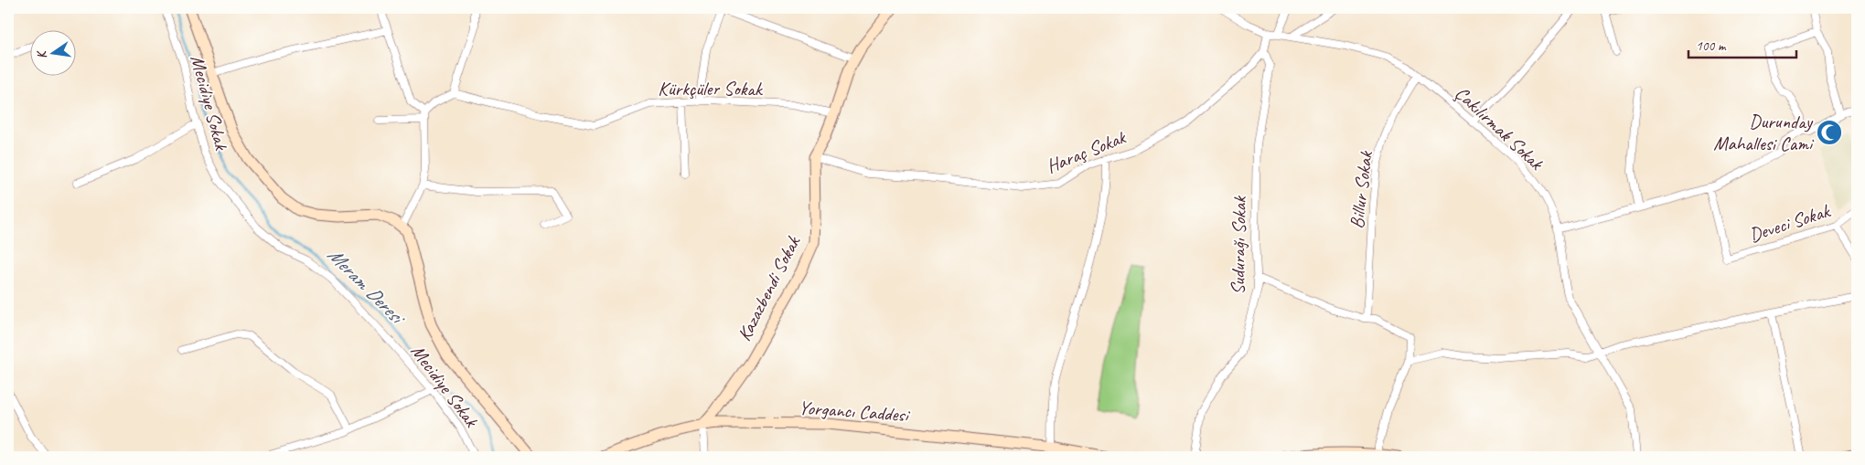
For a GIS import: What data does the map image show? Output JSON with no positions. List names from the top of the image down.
{
  "streets": {
    "street": [
      "Kürkçüler Sokak",
      "Mecidiye Sokak",
      "Çakılırmak Sokak",
      "Haraç Sokak",
      "Billur Sokak",
      "Deveci Sokak",
      "Sudurağı Sokak",
      "Kazazbendi Sokak",
      "Yorgancı Caddesi"
    ]
  },
  "crossings": [
    ["Kürkçüler Sokak", "Kazazbendi Sokak"],
    ["Çakılırmak Sokak", "Haraç Sokak"],
    ["Çakılırmak Sokak", "Billur Sokak"],
    ["Haraç Sokak", "Sudurağı Sokak"],
    ["Haraç Sokak", "Kazazbendi Sokak"],
    ["Kazazbendi Sokak", "Yorgancı Caddesi"]
  ],
  "water": ["Meram Deresi"],
  "places": {
    "mosque": ["Durunday Mahallesi Cami"]
  },
  "scale_bar": "100 m",
  "north": "left"
}
